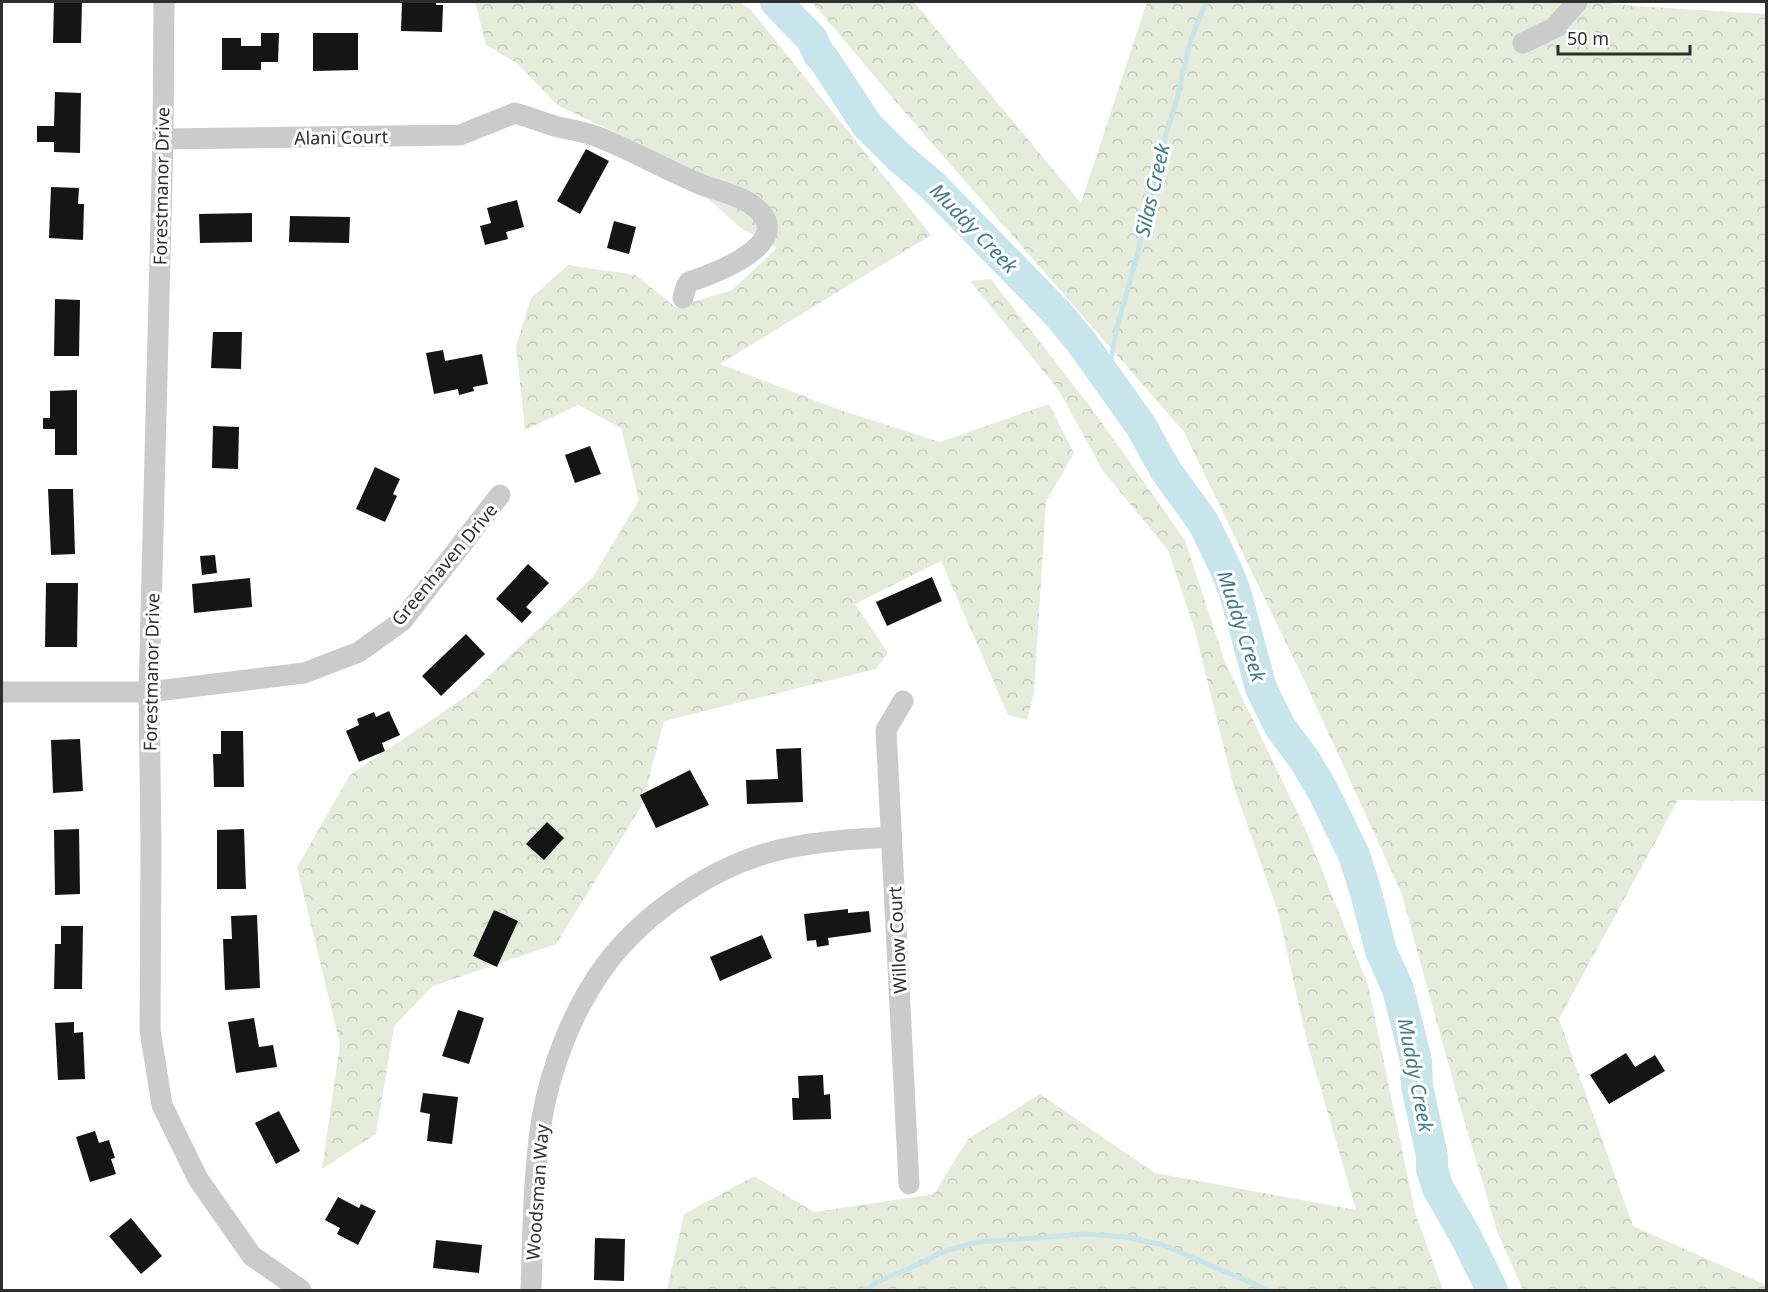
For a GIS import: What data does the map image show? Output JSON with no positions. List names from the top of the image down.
{
  "streets": {
    "street": [
      "Alani Court",
      "Forestmanor Drive",
      "Greenhaven Drive",
      "Willow Court",
      "Woodsman Way"
    ]
  },
  "crossings": [
    ["Alani Court", "Forestmanor Drive"],
    ["Forestmanor Drive", "Greenhaven Drive"],
    ["Willow Court", "Woodsman Way"]
  ],
  "water": ["Silas Creek", "Muddy Creek"],
  "scale_bar": "50 m"
}
